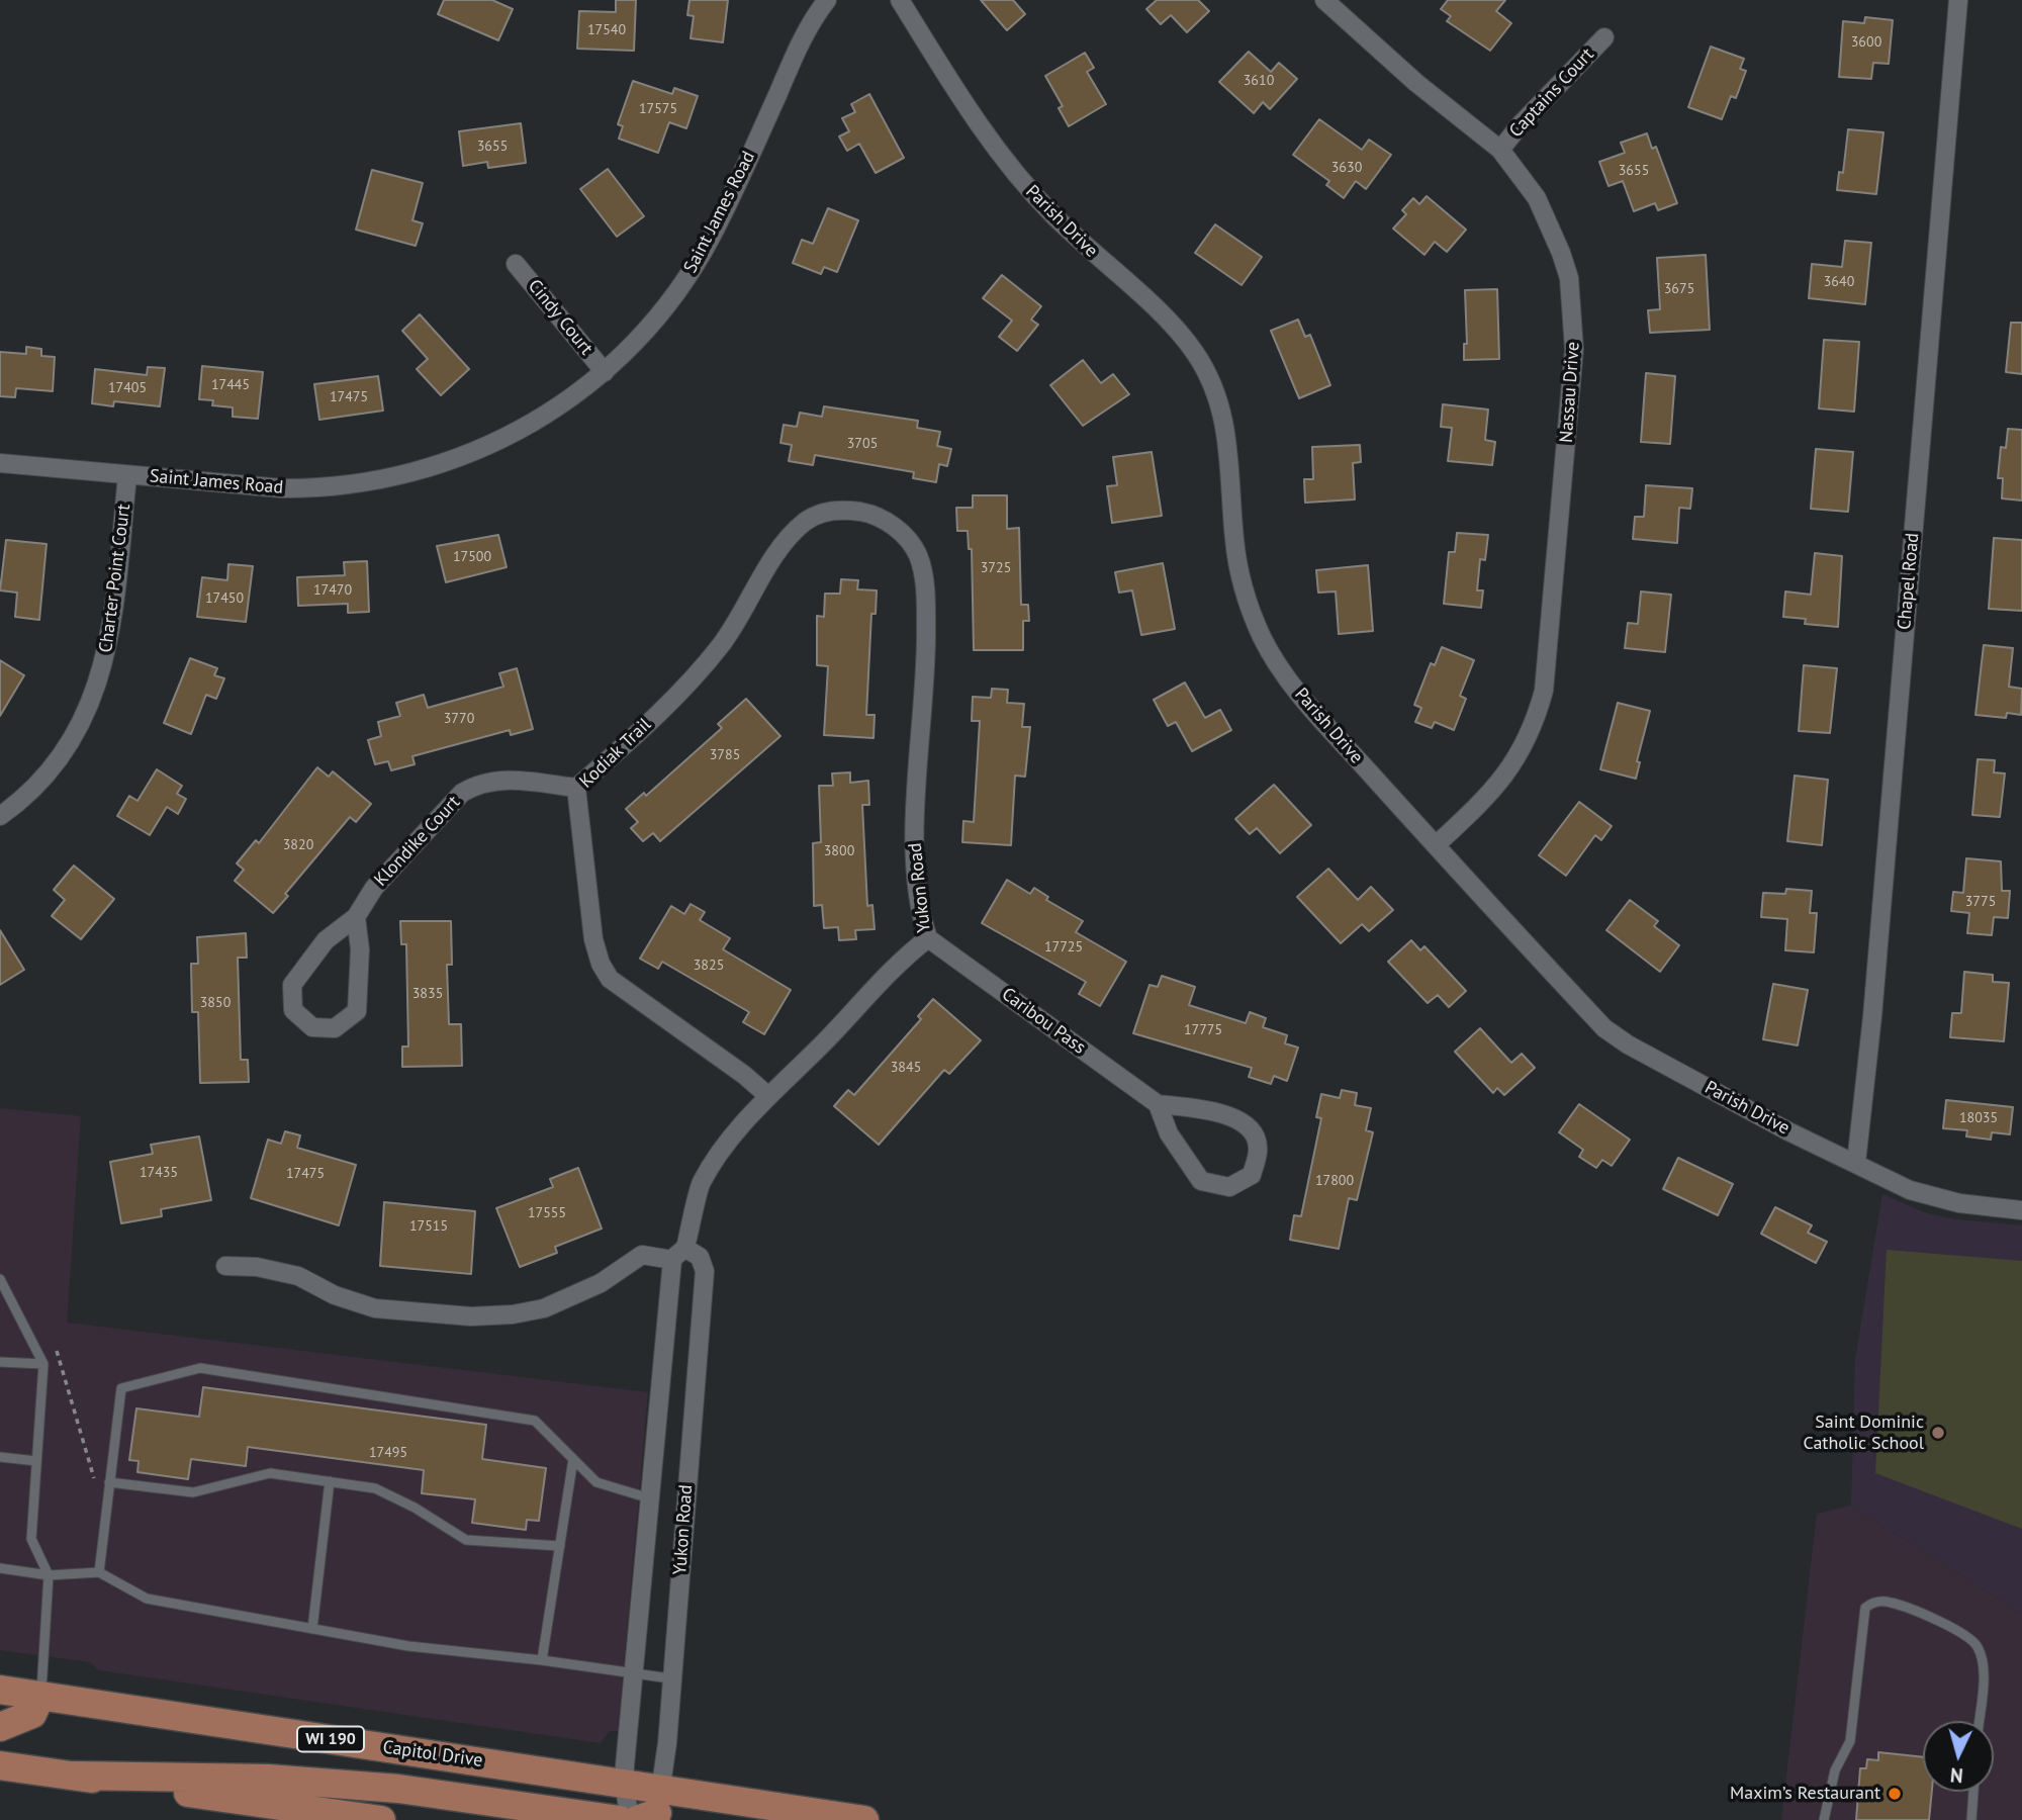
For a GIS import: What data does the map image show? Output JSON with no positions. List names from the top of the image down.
{
  "streets": {
    "main road": ["WI 190", "Capitol Drive"],
    "street": [
      "Captains Court",
      "Saint James Road",
      "Parish Drive",
      "Cindy Court",
      "Nassau Drive",
      "Charter Point Court",
      "Chapel Road",
      "Kodiak Trail",
      "Klondike Court",
      "Yukon Road",
      "Caribou Pass"
    ]
  },
  "crossings": [
    ["Captains Court", "Nassau Drive"],
    ["Saint James Road", "Cindy Court"],
    ["Saint James Road", "Charter Point Court"],
    ["Parish Drive", "Nassau Drive"],
    ["Parish Drive", "Chapel Road"],
    ["Kodiak Trail", "Klondike Court"],
    ["Kodiak Trail", "Yukon Road"],
    ["Yukon Road", "Caribou Pass"],
    ["Yukon Road", "Capitol Drive"]
  ],
  "places": ["Saint Dominic Catholic School", "Maxim’s Restaurant"],
  "house_numbers": [
    "17540",
    "3600",
    "3610",
    "17575",
    "3655",
    "3630",
    "3655",
    "3640",
    "3675",
    "17445",
    "17405",
    "17475",
    "3705",
    "17500",
    "3725",
    "17470",
    "17450",
    "3770",
    "3785",
    "3820",
    "3800",
    "3775",
    "17725",
    "3825",
    "3835",
    "3850",
    "17775",
    "3845",
    "18035",
    "17435",
    "17475",
    "17800",
    "17555",
    "17515",
    "17495"
  ],
  "north": "bottom"
}
